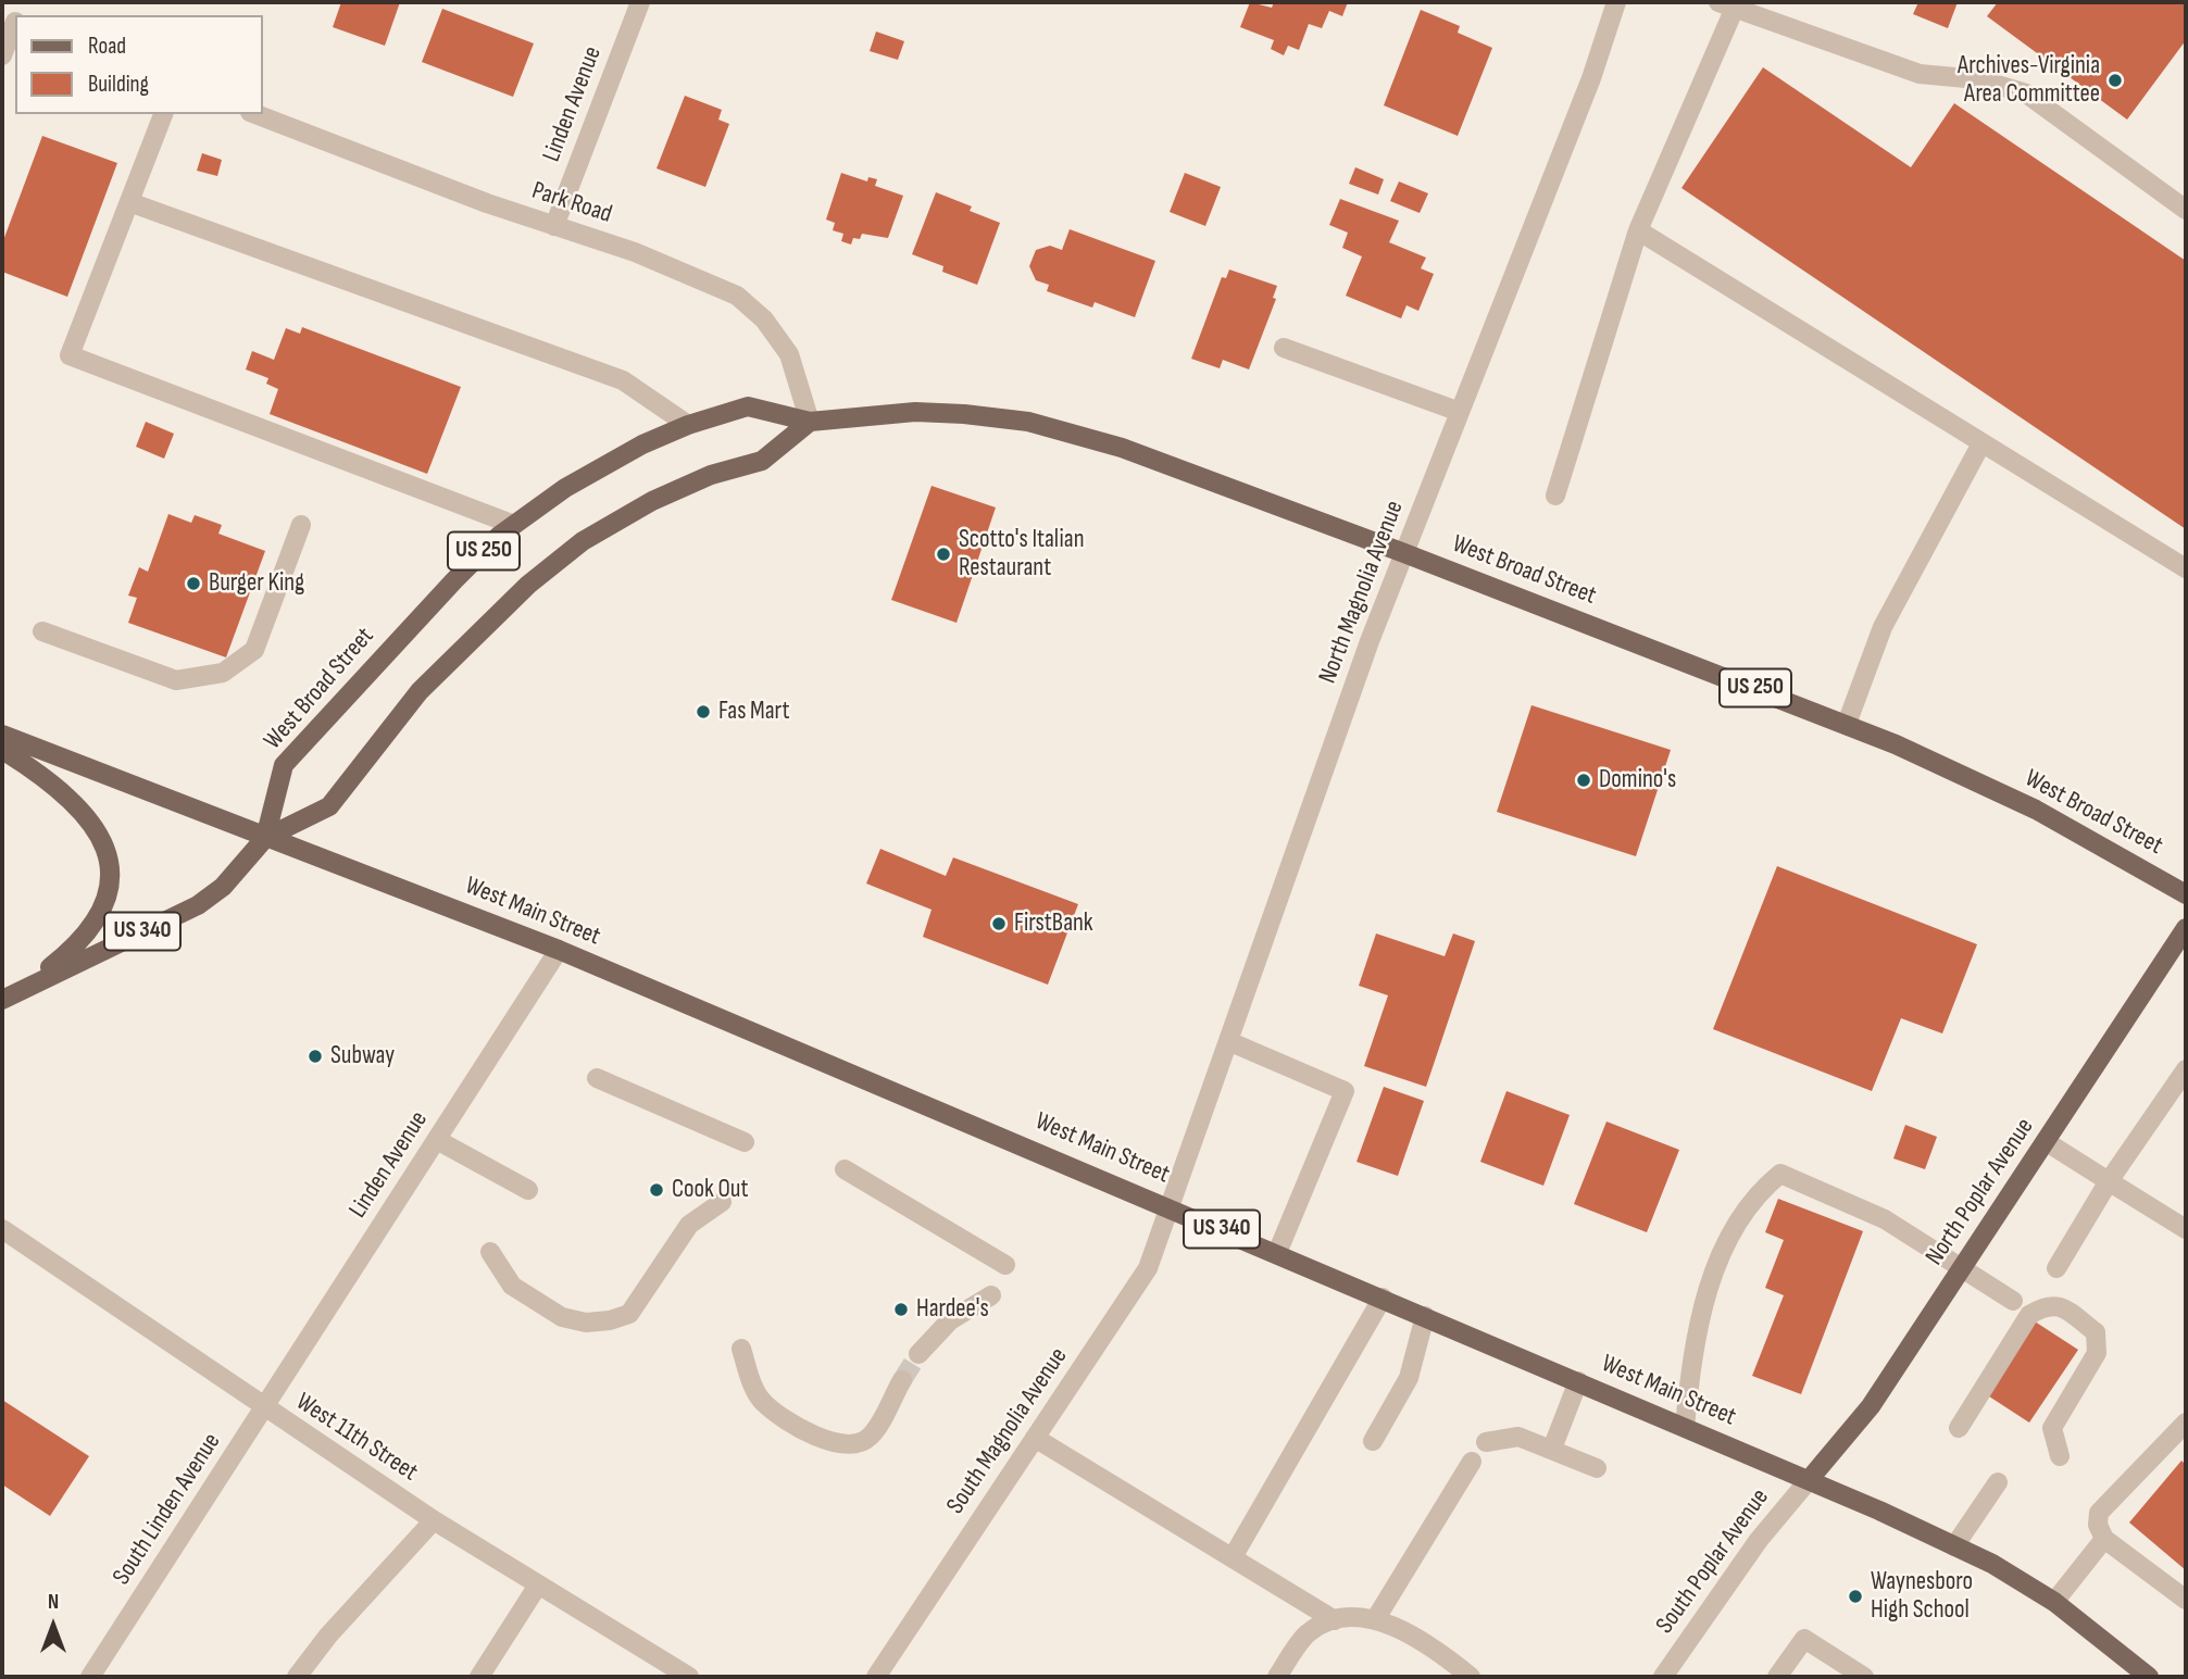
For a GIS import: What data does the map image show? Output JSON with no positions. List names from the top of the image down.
{
  "streets": {
    "main road": [
      "US 250",
      "West Broad Street",
      "West Main Street",
      "US 340",
      "North Poplar Avenue"
    ],
    "street": [
      "Linden Avenue",
      "Park Road",
      "North Magnolia Avenue",
      "South Magnolia Avenue",
      "West 11th Street",
      "South Linden Avenue",
      "South Poplar Avenue"
    ]
  },
  "crossings": [
    ["Linden Avenue", "Park Road"],
    ["Linden Avenue", "West Main Street"],
    ["Linden Avenue", "West 11th Street"],
    ["Linden Avenue", "South Linden Avenue"],
    ["Park Road", "US 250"],
    ["Park Road", "West Broad Street"],
    ["US 250", "West Broad Street"],
    ["US 250", "West Main Street"],
    ["US 250", "US 340"],
    ["West Broad Street", "North Magnolia Avenue"],
    ["West Broad Street", "West Main Street"],
    ["West Broad Street", "US 340"],
    ["North Magnolia Avenue", "West Main Street"],
    ["North Magnolia Avenue", "South Magnolia Avenue"],
    ["West Main Street", "US 340"],
    ["West Main Street", "North Poplar Avenue"],
    ["West Main Street", "South Magnolia Avenue"],
    ["West Main Street", "South Poplar Avenue"],
    ["North Poplar Avenue", "South Poplar Avenue"],
    ["West 11th Street", "South Linden Avenue"]
  ],
  "places": [
    "Archives-Virginia Area Committee",
    "Scotto's Italian Restaurant",
    "Burger King",
    "Fas Mart",
    "Domino's",
    "FirstBank",
    "Subway",
    "Cook Out",
    "Hardee's",
    "Waynesboro High School"
  ],
  "legend": ["Road", "Building"],
  "north": "top"
}
